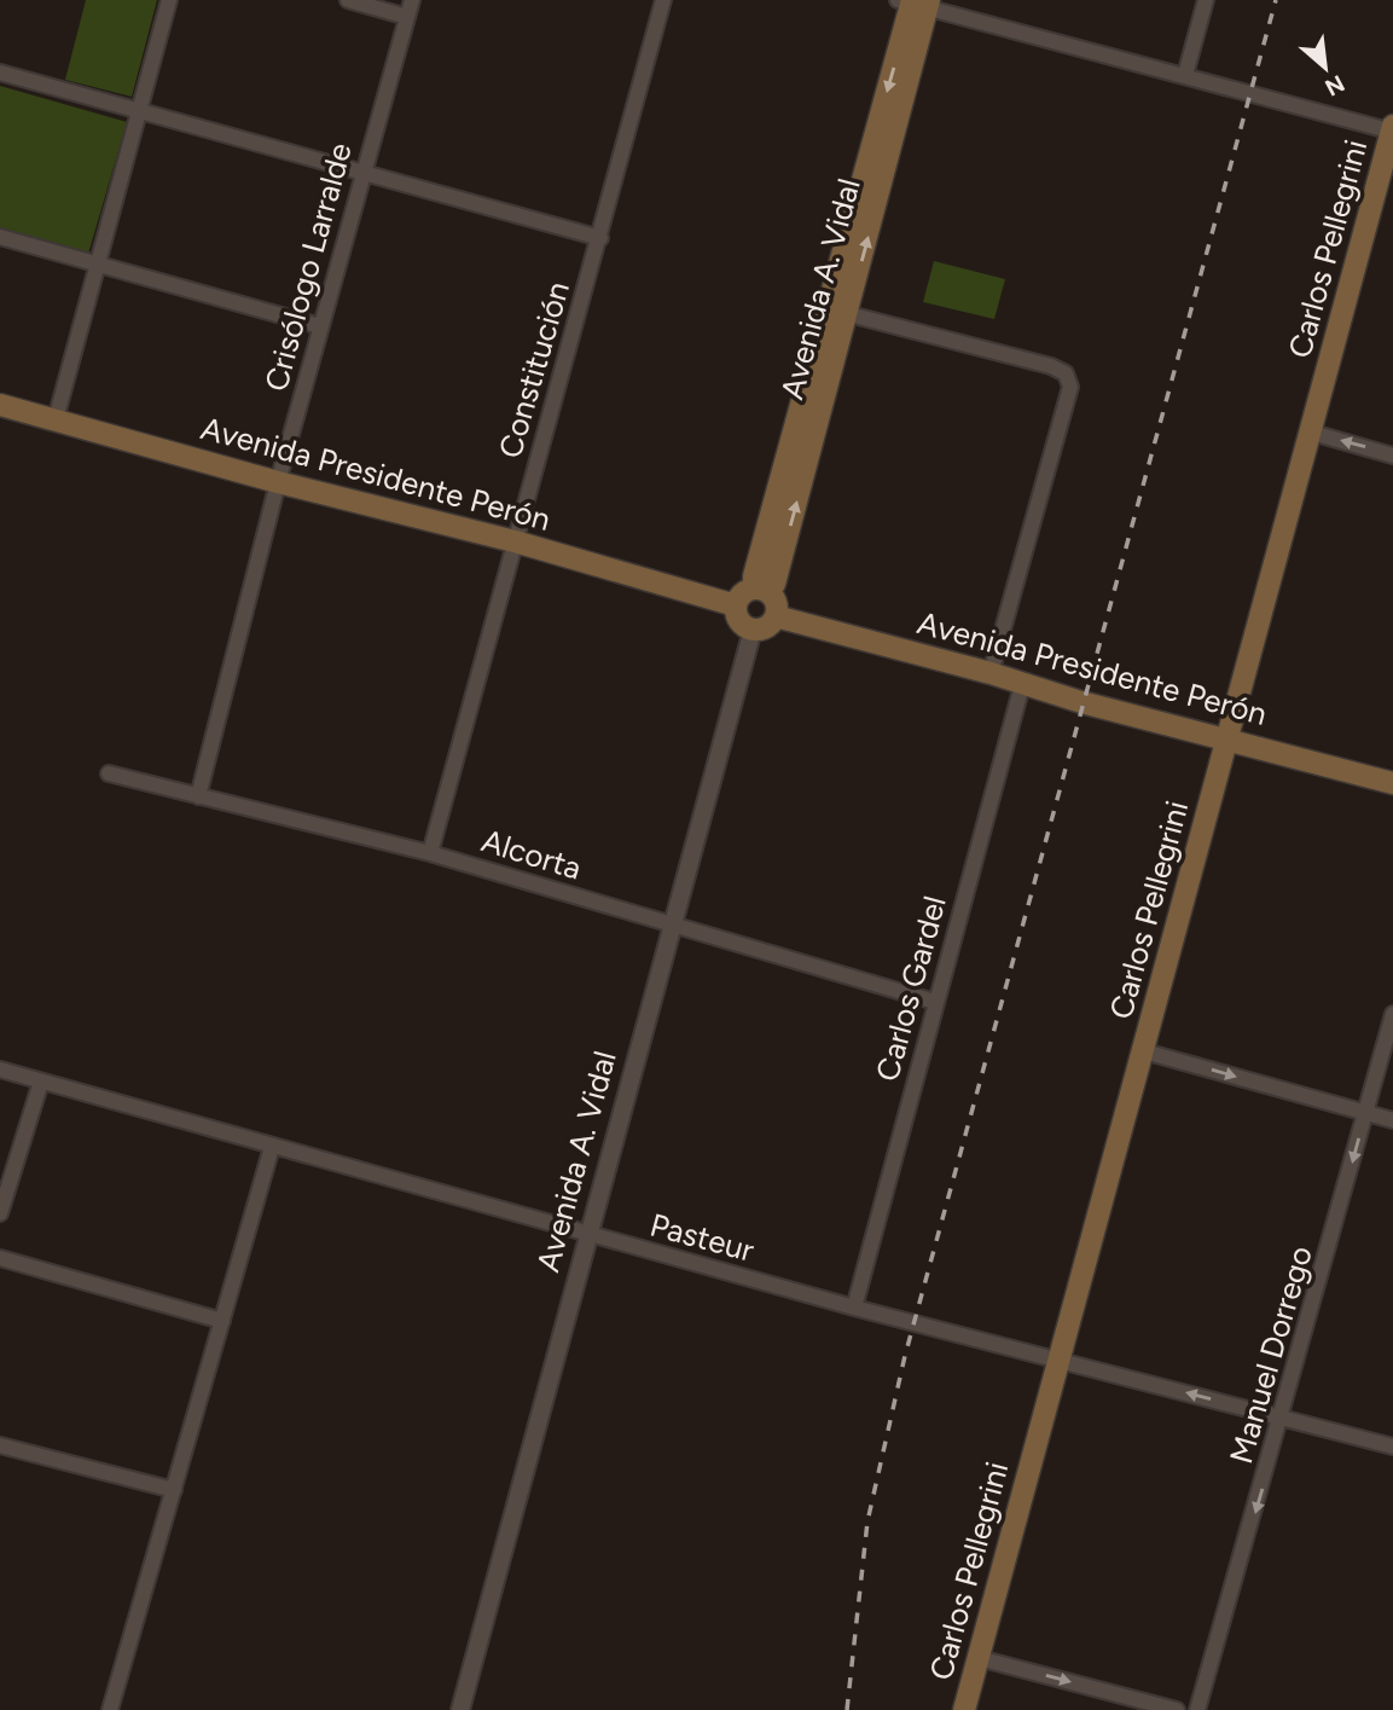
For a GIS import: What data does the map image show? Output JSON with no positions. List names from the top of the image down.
{
  "streets": {
    "main road": ["Carlos Pellegrini", "Avenida A. Vidal", "Avenida Presidente Perón"],
    "street": [
      "Crisólogo Larralde",
      "Constitución",
      "Alcorta",
      "Carlos Gardel",
      "Pasteur",
      "Manuel Dorrego"
    ]
  },
  "crossings": [
    ["Carlos Pellegrini", "Avenida Presidente Perón"],
    ["Carlos Pellegrini", "Pasteur"],
    ["Crisólogo Larralde", "Avenida Presidente Perón"],
    ["Crisólogo Larralde", "Alcorta"],
    ["Avenida A. Vidal", "Avenida Presidente Perón"],
    ["Avenida A. Vidal", "Alcorta"],
    ["Avenida A. Vidal", "Pasteur"],
    ["Constitución", "Avenida Presidente Perón"],
    ["Constitución", "Alcorta"],
    ["Avenida Presidente Perón", "Carlos Gardel"],
    ["Alcorta", "Carlos Gardel"],
    ["Carlos Gardel", "Pasteur"],
    ["Pasteur", "Manuel Dorrego"]
  ],
  "one_way": ["Manuel Dorrego"],
  "north": "bottom right"
}
